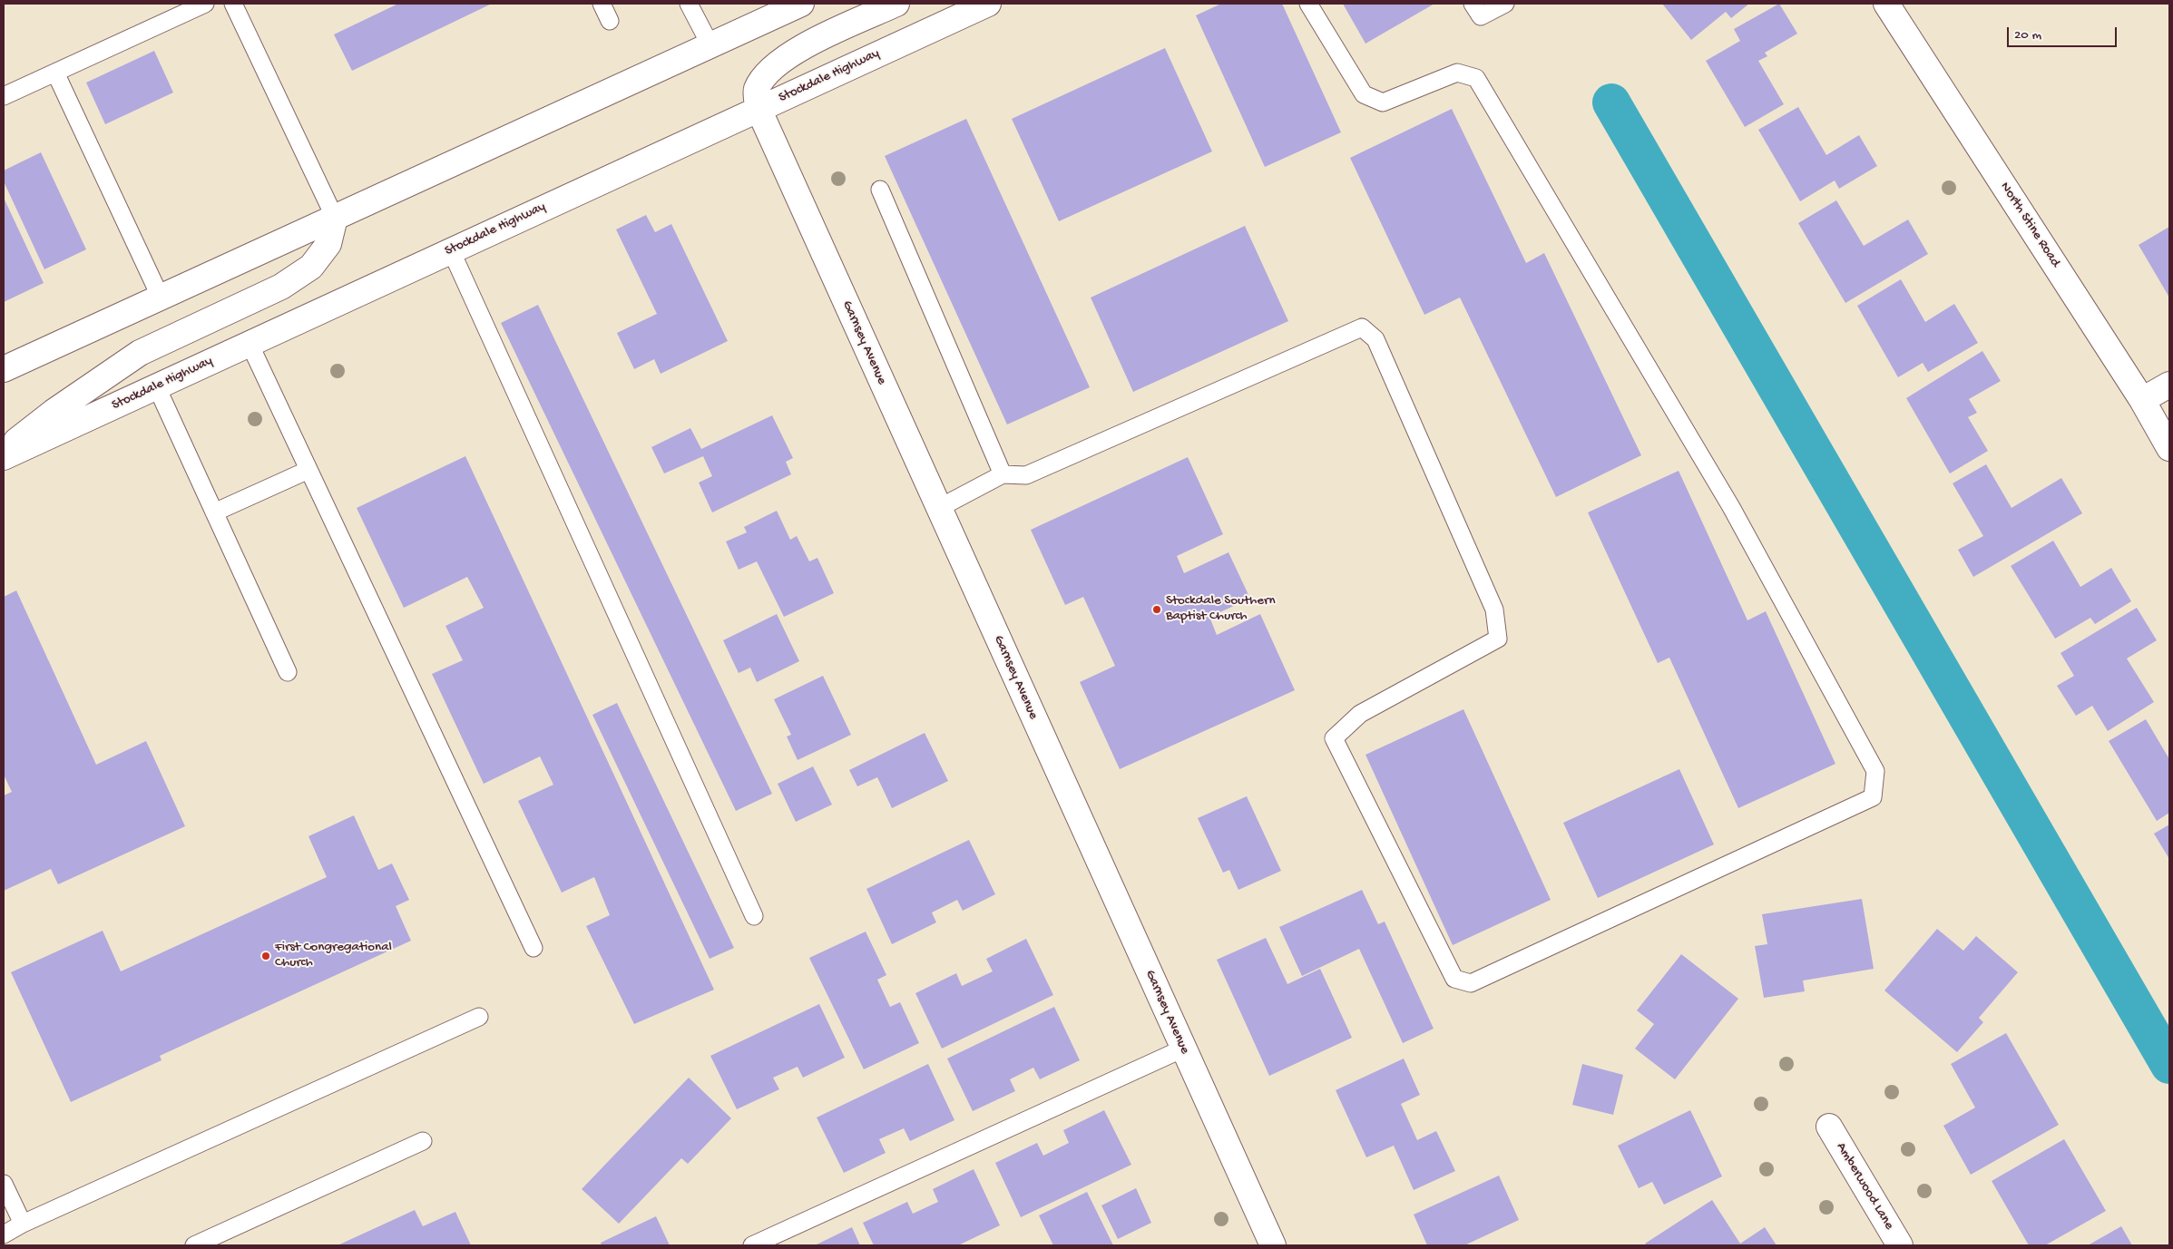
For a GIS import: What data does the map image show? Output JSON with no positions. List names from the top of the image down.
{
  "streets": {
    "main road": [
      "Stockdale Highway",
      "North Stine Road",
      "Garnsey Avenue",
      "Amberwood Lane"
    ]
  },
  "crossings": [
    ["Stockdale Highway", "Garnsey Avenue"]
  ],
  "places": ["Stockdale Southern Baptist Church", "First Congregational Church"],
  "scale_bar": "20 m"
}
